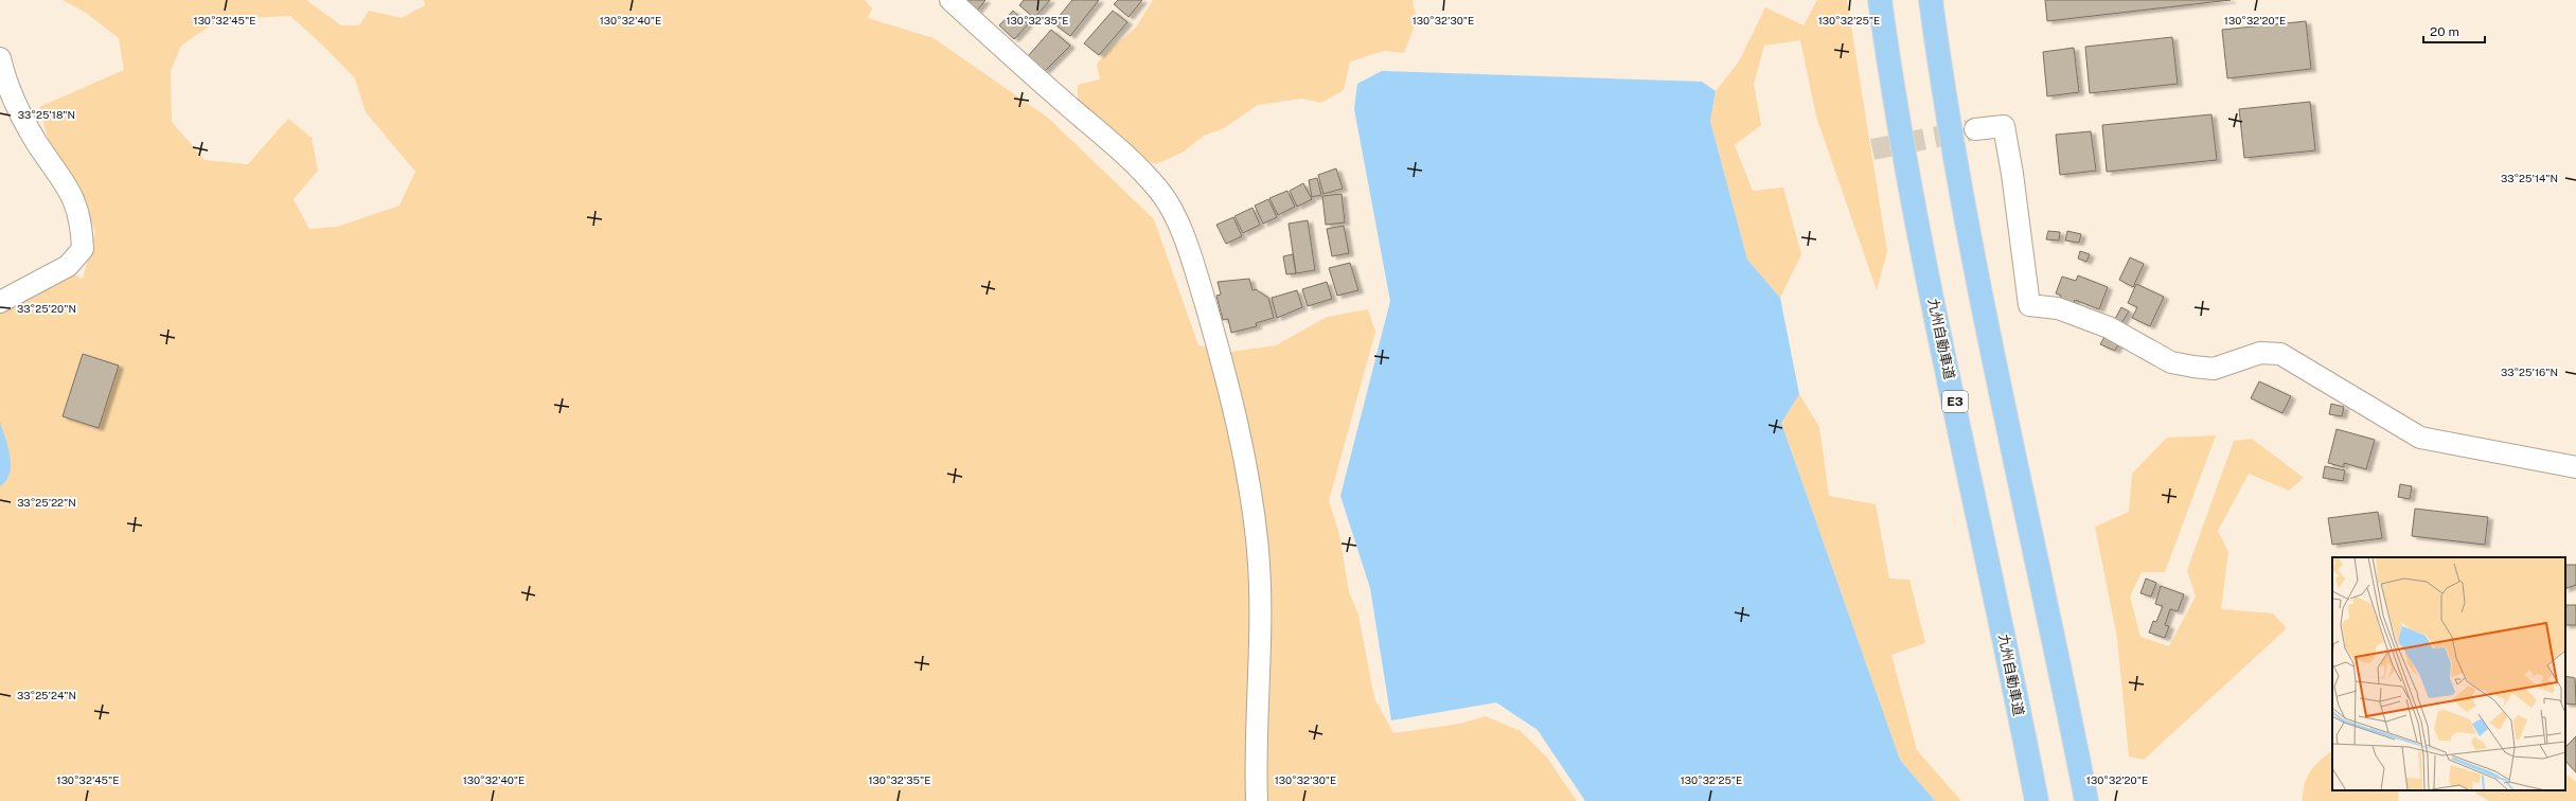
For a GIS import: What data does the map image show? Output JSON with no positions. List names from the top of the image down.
{
  "streets": {
    "highway": ["九州自動車道", "E3"]
  },
  "scale_bar": "20 m",
  "coordinates": [
    "130°32'45\"E",
    "130°32'40\"E",
    "130°32'35\"E",
    "130°32'30\"E",
    "130°32'25\"E",
    "130°32'20\"E",
    "33°25'18\"N",
    "33°25'14\"N",
    "33°25'20\"N",
    "33°25'16\"N",
    "33°25'22\"N",
    "33°25'24\"N"
  ]
}
